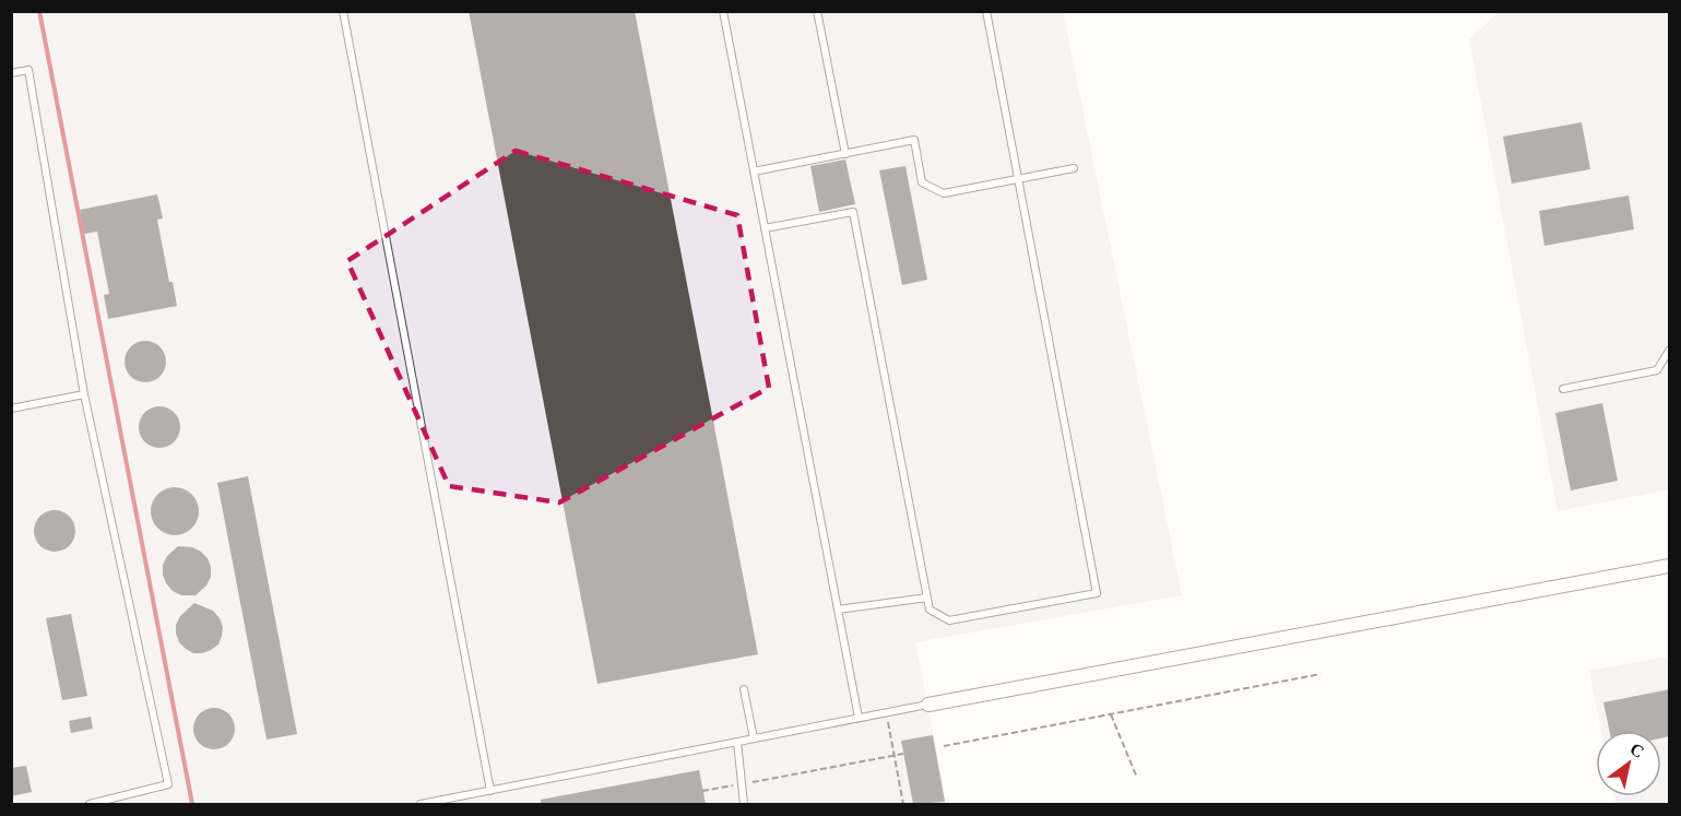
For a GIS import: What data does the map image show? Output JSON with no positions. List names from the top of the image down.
{
  "north": "top right"
}
